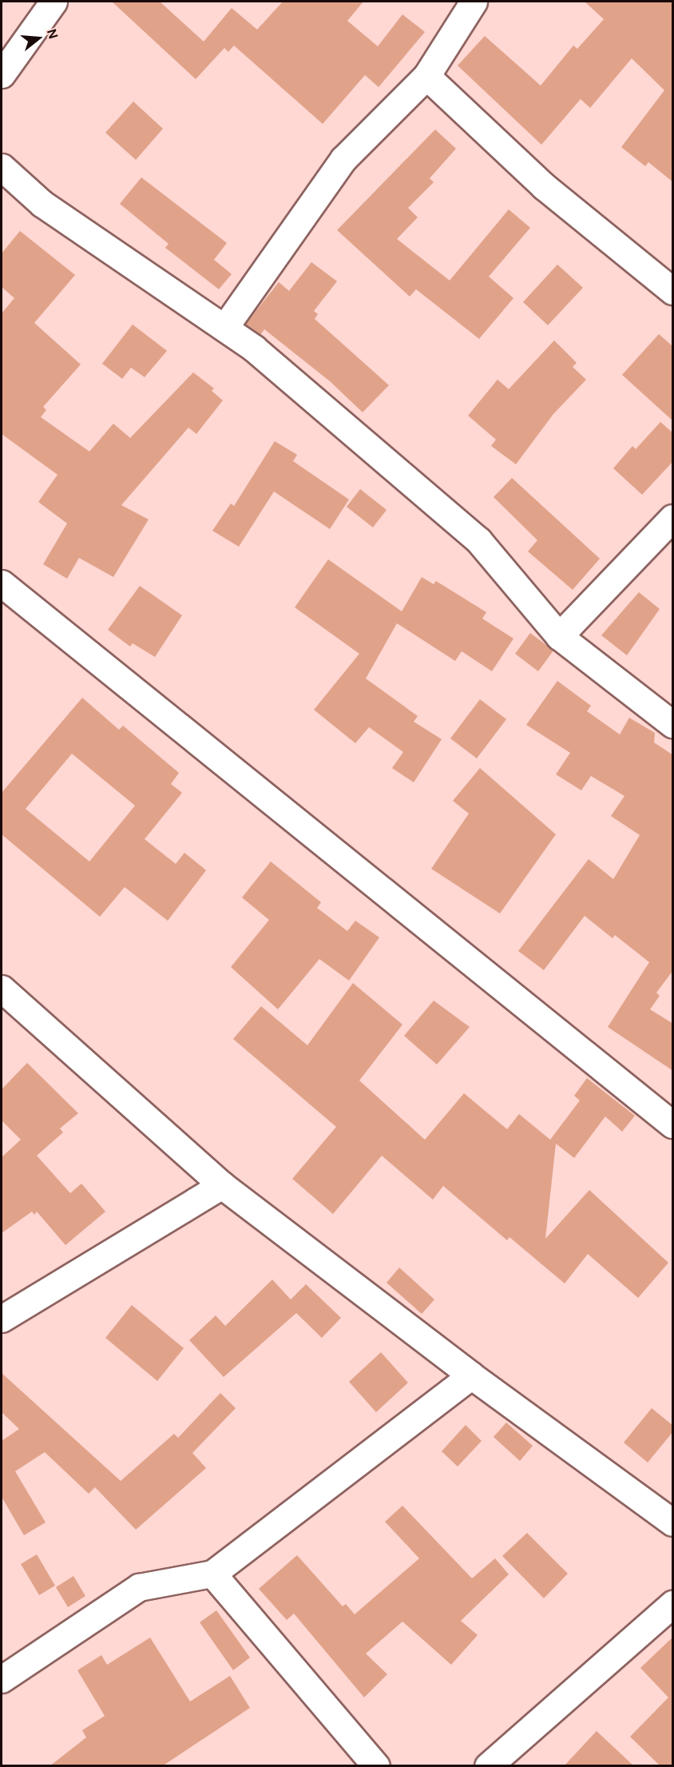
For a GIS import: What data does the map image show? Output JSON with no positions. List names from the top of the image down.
{
  "north": "right"
}
